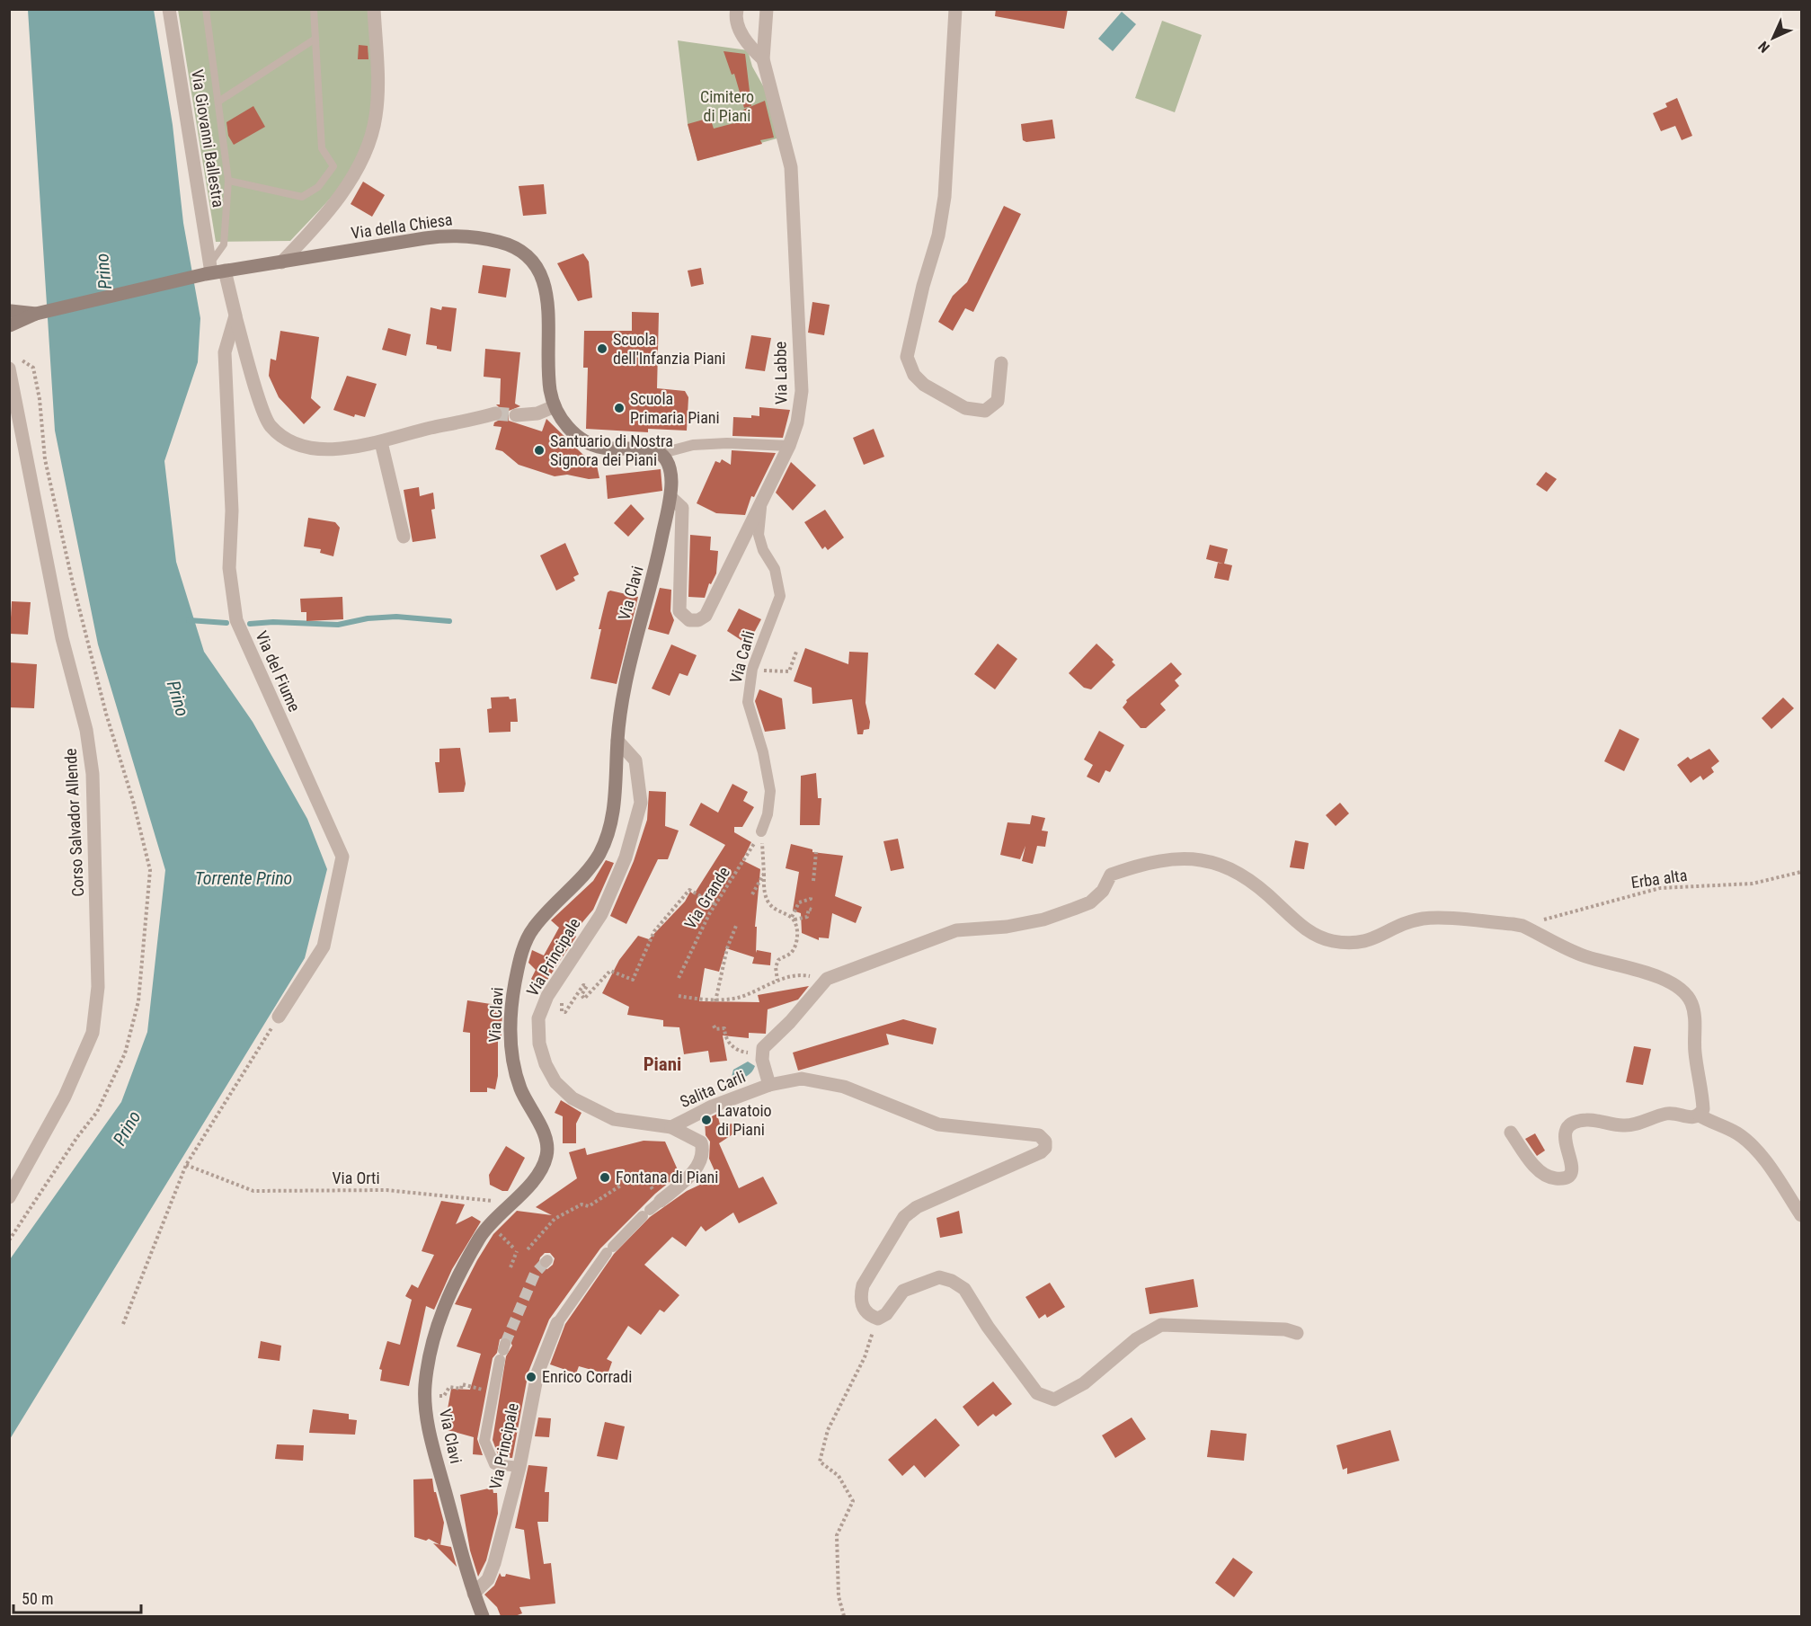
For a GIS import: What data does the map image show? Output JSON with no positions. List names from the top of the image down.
{
  "streets": {
    "main road": ["Via della Chiesa", "Via Clavi"],
    "street": [
      "Via Giovanni Ballestra",
      "Via Labbe",
      "Via Carli",
      "Via del Fiume",
      "Corso Salvador Allende",
      "Via Principale",
      "Salita Carli"
    ],
    "path": ["Erba alta", "Via Grande", "Via Orti"]
  },
  "crossings": [
    ["Via Giovanni Ballestra", "Via della Chiesa"],
    ["Via Giovanni Ballestra", "Via del Fiume"],
    ["Via della Chiesa", "Via del Fiume"],
    ["Via Labbe", "Via Clavi"],
    ["Via Labbe", "Via Carli"],
    ["Via Clavi", "Via Principale"],
    ["Via Carli", "Via Grande"],
    ["Via Principale", "Salita Carli"]
  ],
  "districts": ["Piani"],
  "water": ["Prino", "Torrente Prino"],
  "parks": ["Cimitero di Piani"],
  "places": [
    "Scuola dell'Infanzia Piani",
    "Scuola Primaria Piani",
    "Santuario di Nostra Signora dei Piani",
    "Lavatoio di Piani",
    "Fontana di Piani",
    "Enrico Corradi"
  ],
  "scale_bar": "50 m",
  "north": "bottom left"
}
